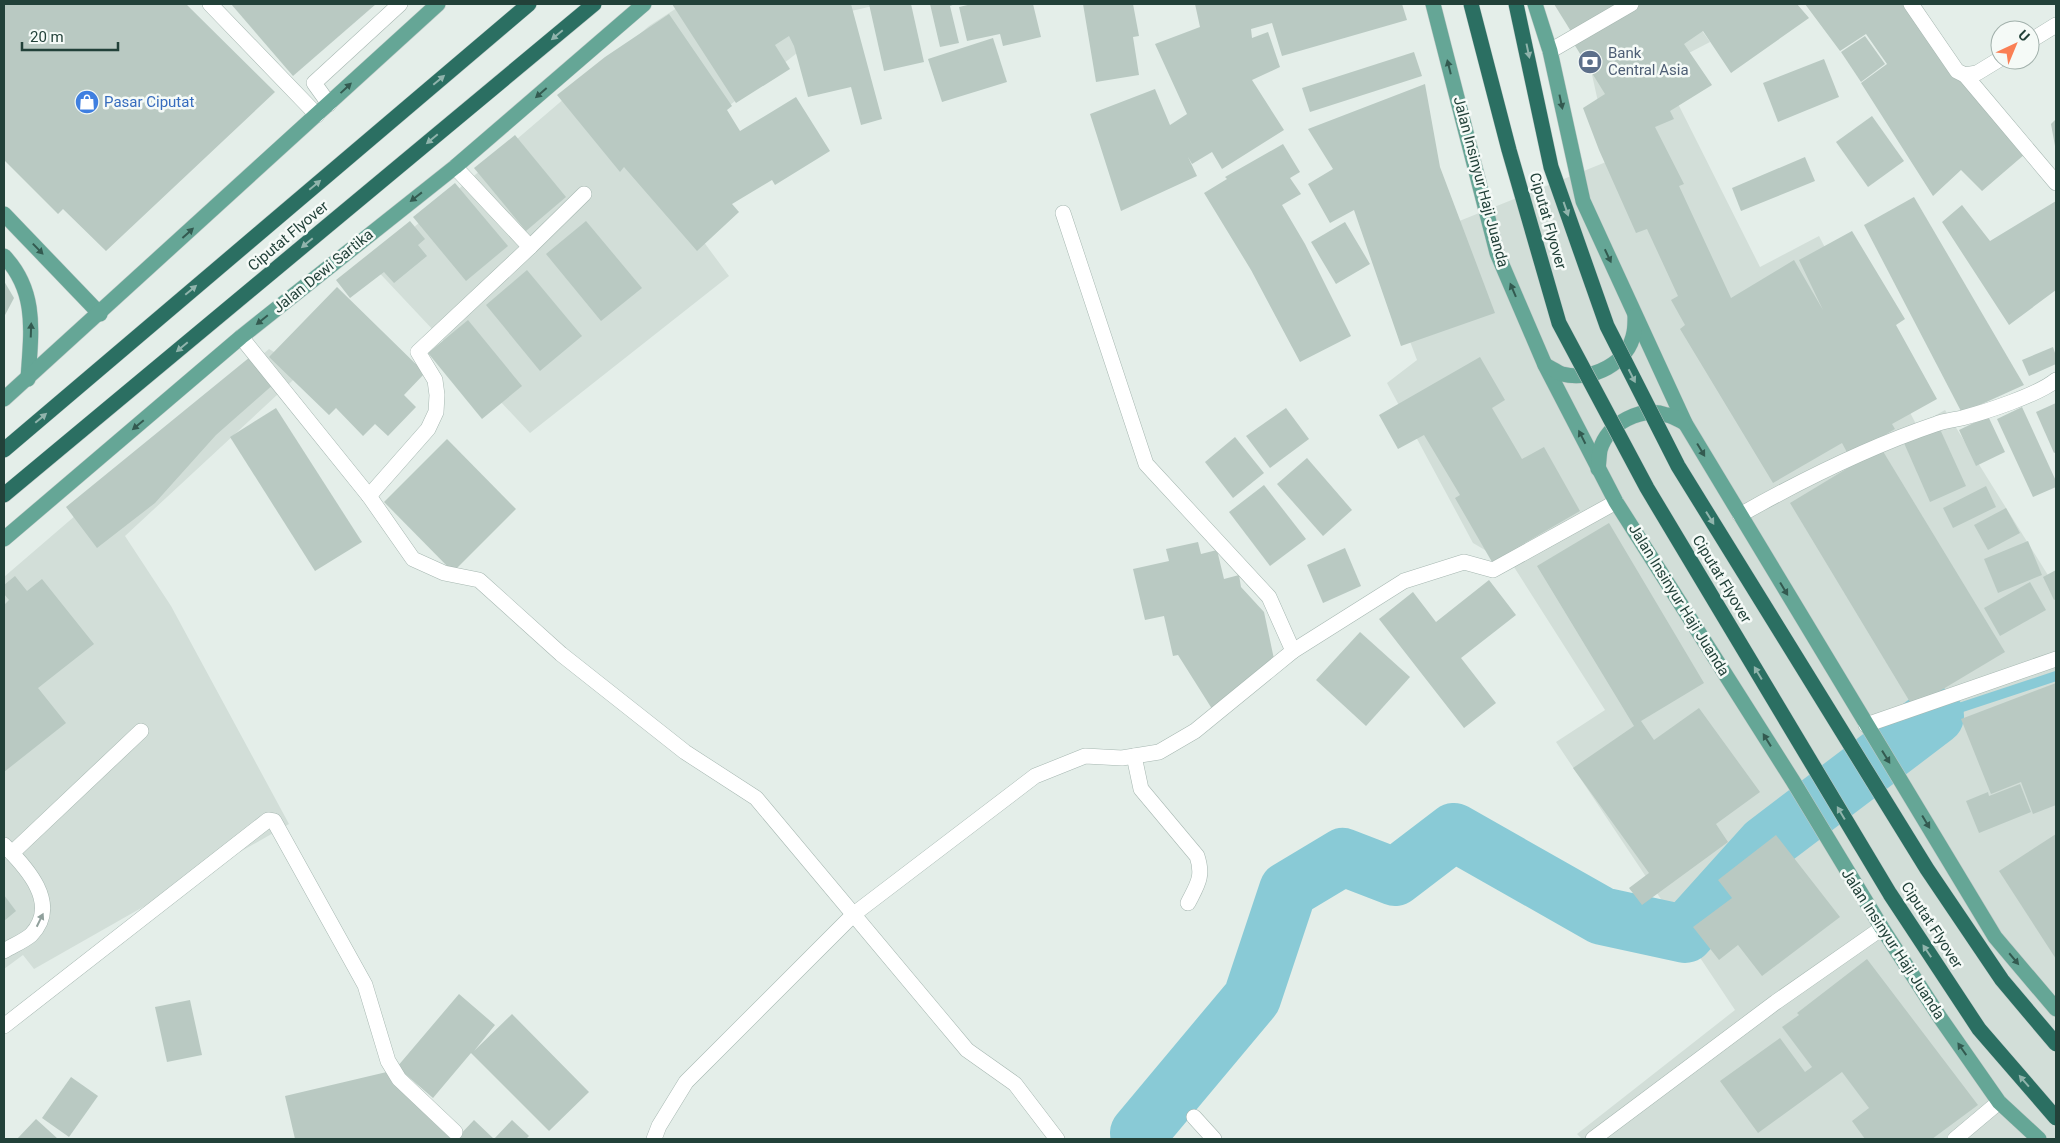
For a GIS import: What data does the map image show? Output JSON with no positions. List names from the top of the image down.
{
  "streets": {
    "highway": ["Ciputat Flyover"],
    "main road": ["Jalan Insinyur Haji Juanda", "Jalan Dewi Sartika"]
  },
  "places": {
    "bank": ["Bank Central Asia"],
    "shop": ["Pasar Ciputat"]
  },
  "scale_bar": "20 m",
  "north": "top right"
}
